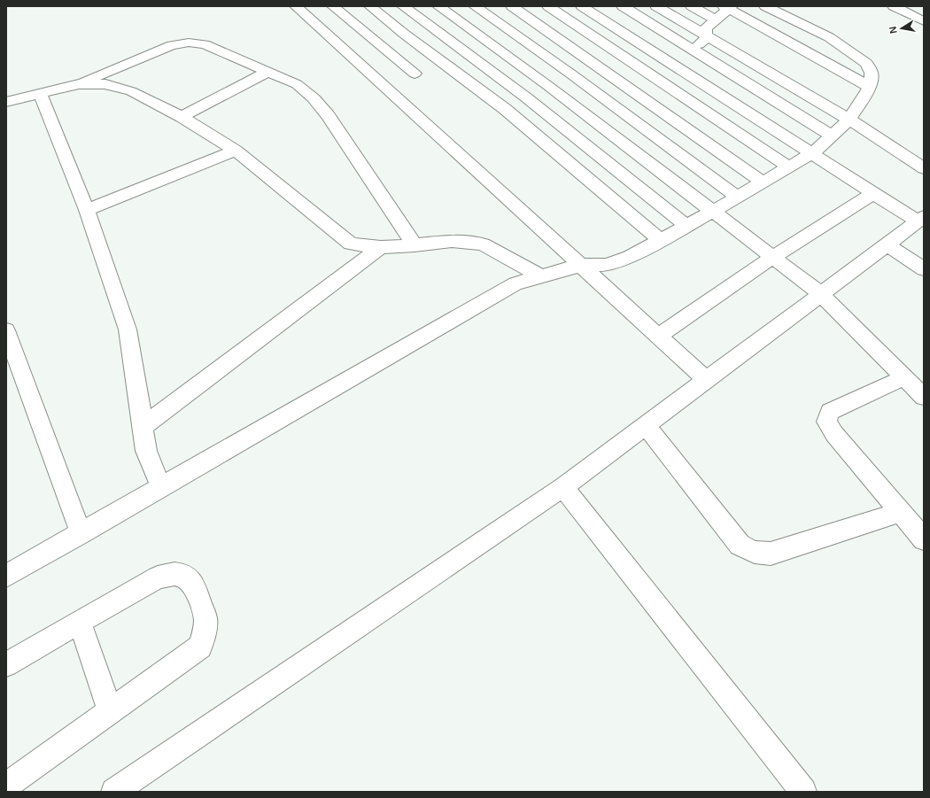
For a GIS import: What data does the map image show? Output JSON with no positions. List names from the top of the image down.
{
  "north": "left"
}
